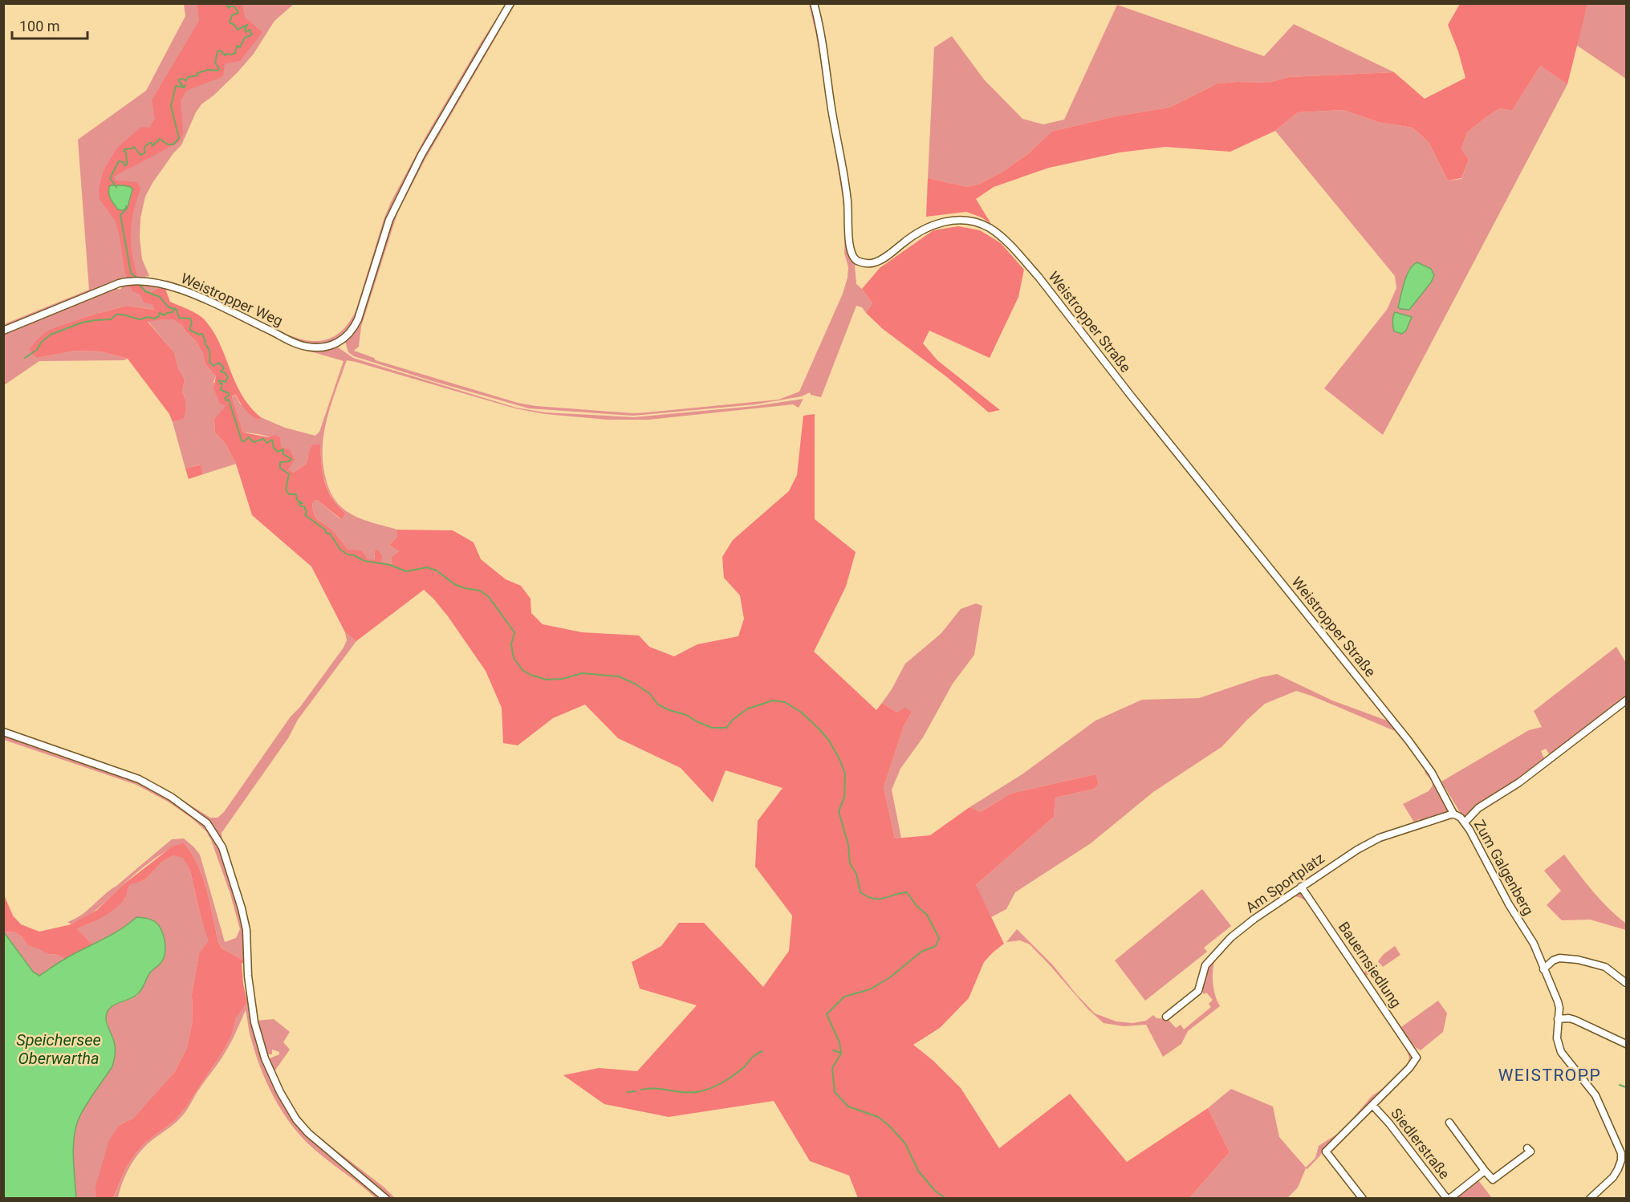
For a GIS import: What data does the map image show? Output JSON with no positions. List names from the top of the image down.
{
  "streets": {
    "street": [
      "Weistropper Weg",
      "Weistropper Straße",
      "Zum Galgenberg",
      "Am Sportplatz",
      "Bauernsiedlung",
      "Siedlerstraße"
    ]
  },
  "crossings": [
    ["Weistropper Straße", "Zum Galgenberg"],
    ["Zum Galgenberg", "Am Sportplatz"],
    ["Am Sportplatz", "Bauernsiedlung"],
    ["Bauernsiedlung", "Siedlerstraße"]
  ],
  "districts": ["WEISTROPP"],
  "water": ["Speichersee Oberwartha"],
  "scale_bar": "100 m"
}
